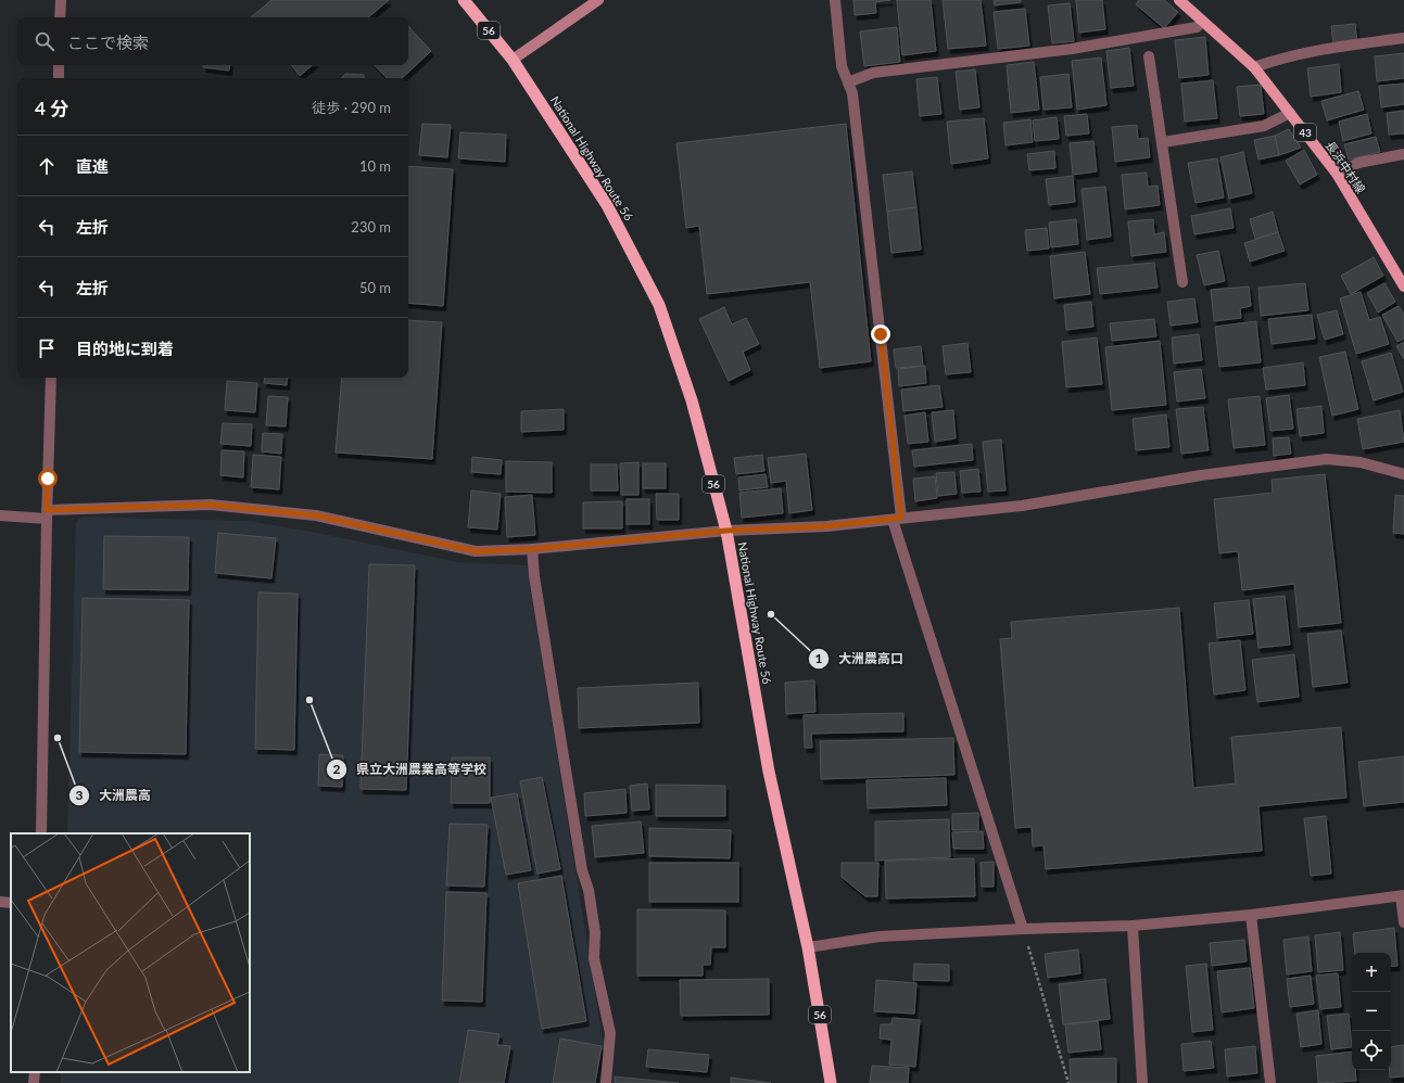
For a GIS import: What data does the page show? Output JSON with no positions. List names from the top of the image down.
{
  "streets": {
    "highway": ["56", "National Highway Route 56"],
    "main road": ["43", "長浜中村線"]
  },
  "places": ["大洲農高口", "県立大洲農業高等学校", "大洲農高"],
  "page": {
    "search": "ここで検索",
    "heading": ["4 分", "徒歩 · 290 m"],
    "list": [
      ["直進", "10 m"],
      ["左折", "230 m"],
      ["左折", "50 m"],
      "目的地に到着"
    ],
    "map_buttons": ["+", "−"]
  }
}
